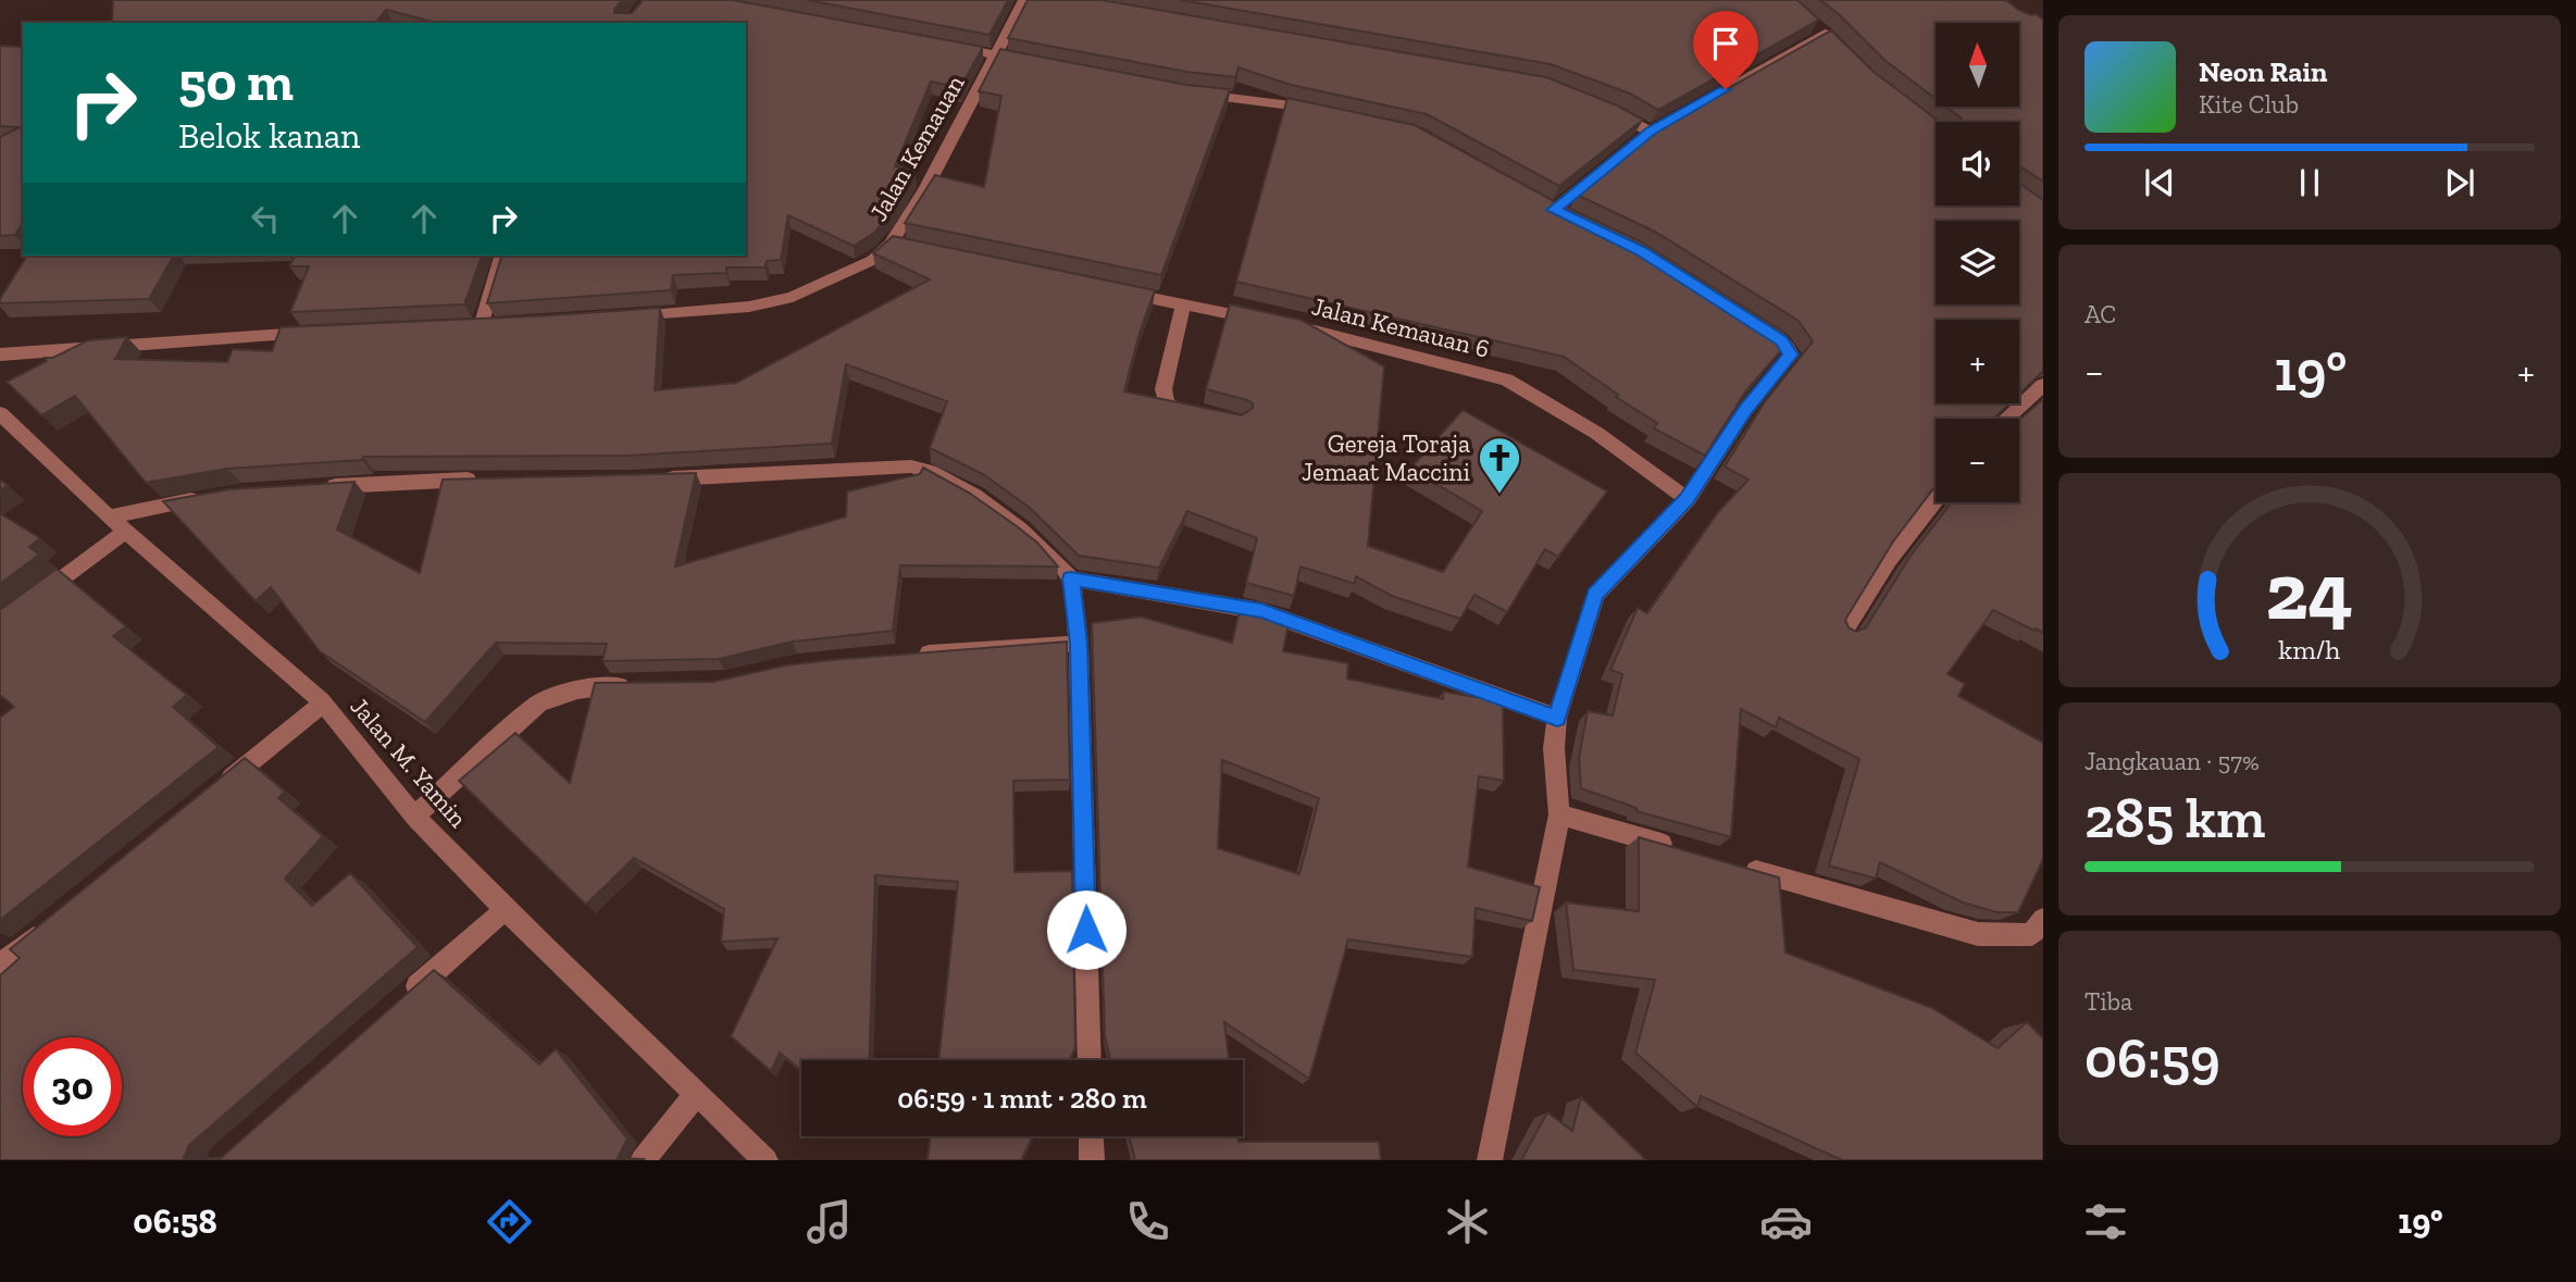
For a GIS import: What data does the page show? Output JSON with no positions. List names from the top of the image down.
{
  "streets": {
    "street": ["Jalan Kemauan", "Jalan Kemauan 6", "Jalan M. Yamin"]
  },
  "places": {
    "church": ["Gereja Toraja Jemaat Maccini"]
  },
  "north": "top",
  "page": {
    "map_buttons": ["+", "−"],
    "turn": ["50 m", "Belok kanan"],
    "song": ["Neon Rain", "Kite Club"],
    "tile": [
      "AC",
      ["Jangkauan · 57%", "285 km"],
      ["Tiba", "06:59"]
    ],
    "heat": ["−", "19°", "+"],
    "limit": "30",
    "trip": "06:59 · 1 mnt · 280 m",
    "tabs": ["06:58", "19°"],
    "gauge": ["24", "km/h"]
  }
}
